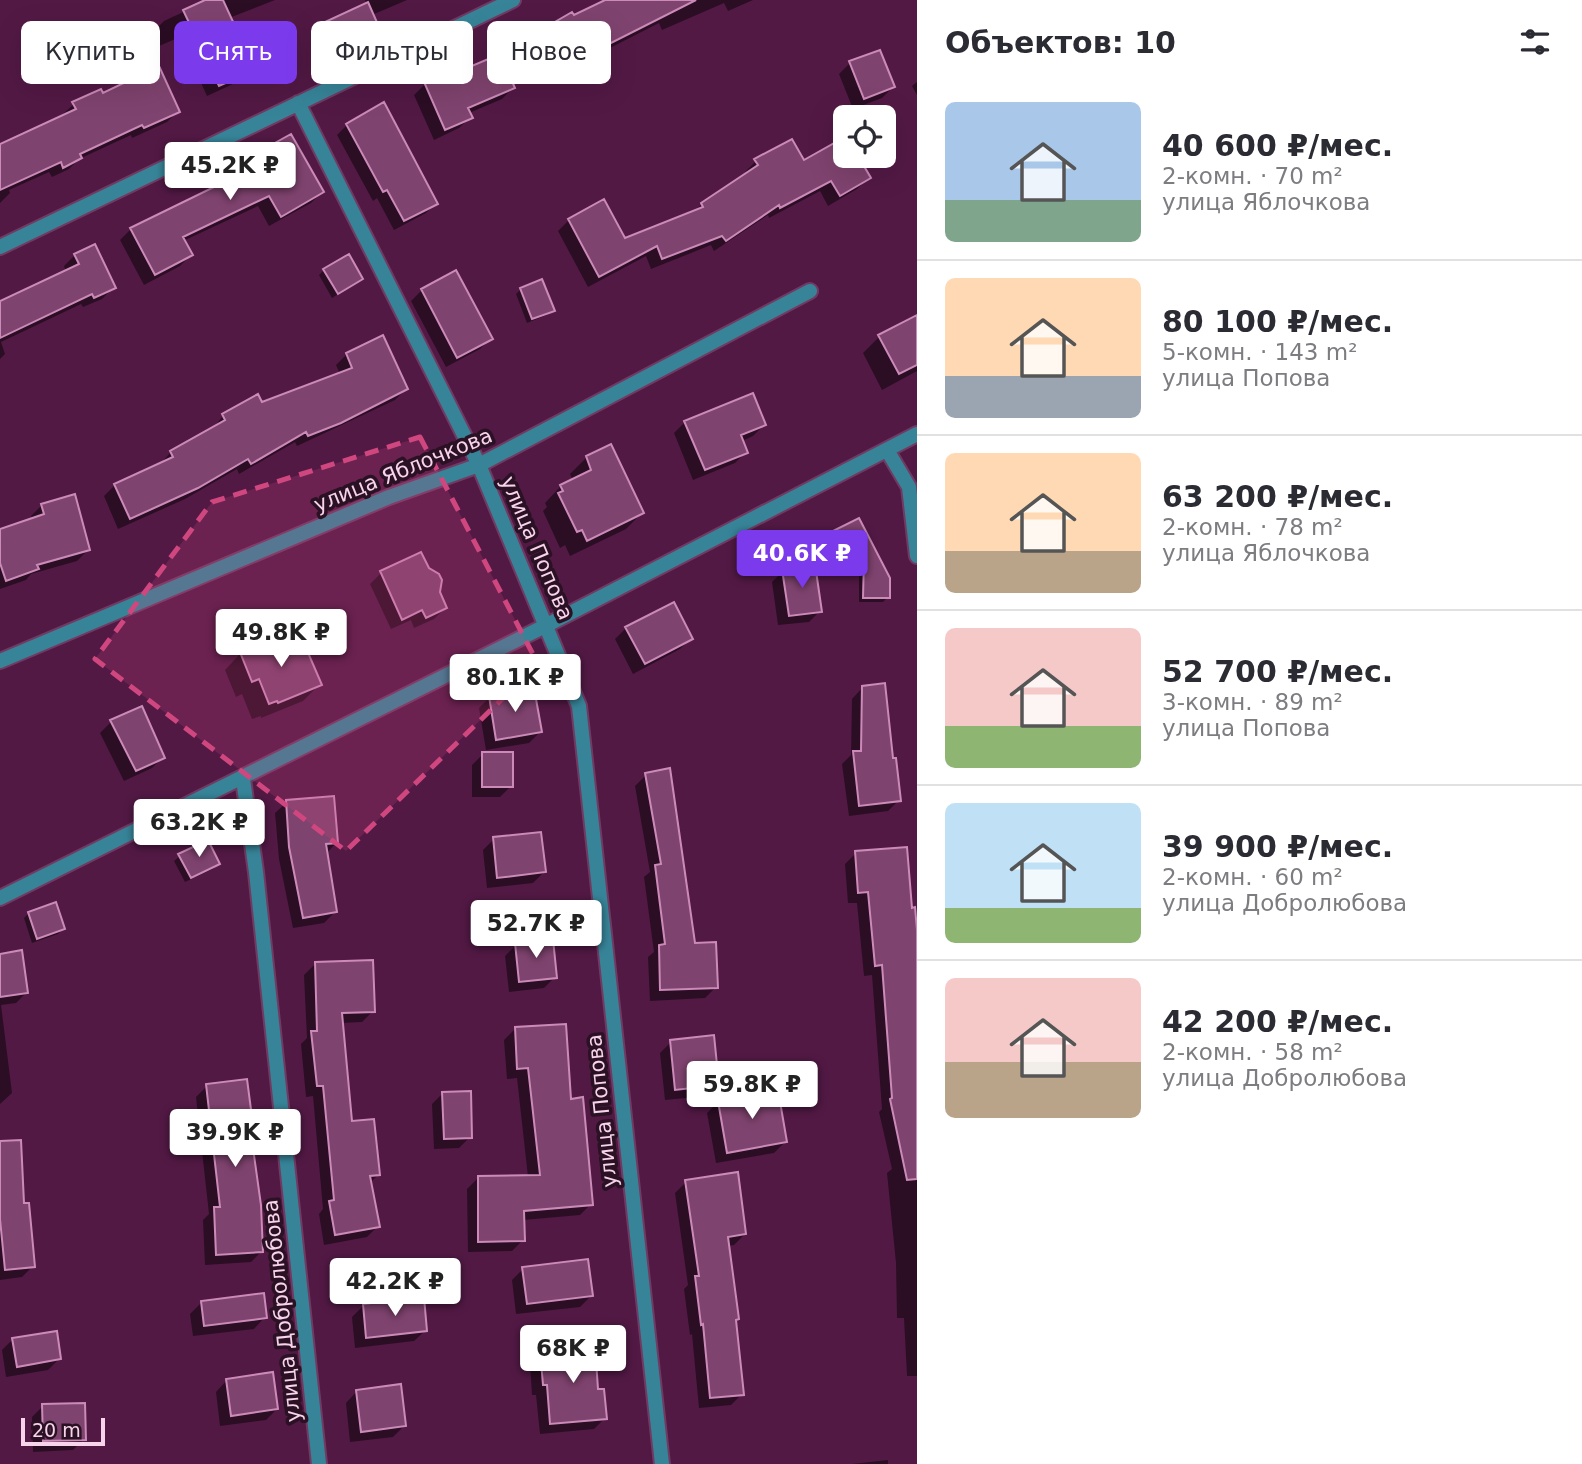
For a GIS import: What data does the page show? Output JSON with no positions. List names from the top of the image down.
{
  "streets": {
    "street": ["улица Яблочкова", "улица Попова", "улица Добролюбова"]
  },
  "crossings": [
    ["улица Яблочкова", "улица Попова"]
  ],
  "scale_bar": "20 m",
  "page": {
    "heading": "Объектов: 10",
    "chip": [
      "Купить",
      "Снять",
      "Фильтры",
      "Новое"
    ],
    "list": [
      {
        "name": "40 600 ₽/мес.",
        "note": "2-комн. · 70 m² · улица Яблочкова"
      },
      {
        "name": "80 100 ₽/мес.",
        "note": "5-комн. · 143 m² · улица Попова"
      },
      {
        "name": "63 200 ₽/мес.",
        "note": "2-комн. · 78 m² · улица Яблочкова"
      },
      {
        "name": "52 700 ₽/мес.",
        "note": "3-комн. · 89 m² · улица Попова"
      },
      {
        "name": "39 900 ₽/мес.",
        "note": "2-комн. · 60 m² · улица Добролюбова"
      },
      {
        "name": "42 200 ₽/мес.",
        "note": "2-комн. · 58 m² · улица Добролюбова"
      }
    ],
    "price": [
      "45.2K ₽",
      "40.6K ₽",
      "49.8K ₽",
      "80.1K ₽",
      "63.2K ₽",
      "52.7K ₽",
      "59.8K ₽",
      "39.9K ₽",
      "42.2K ₽",
      "68K ₽"
    ],
    "scale": "20 m"
  }
}
